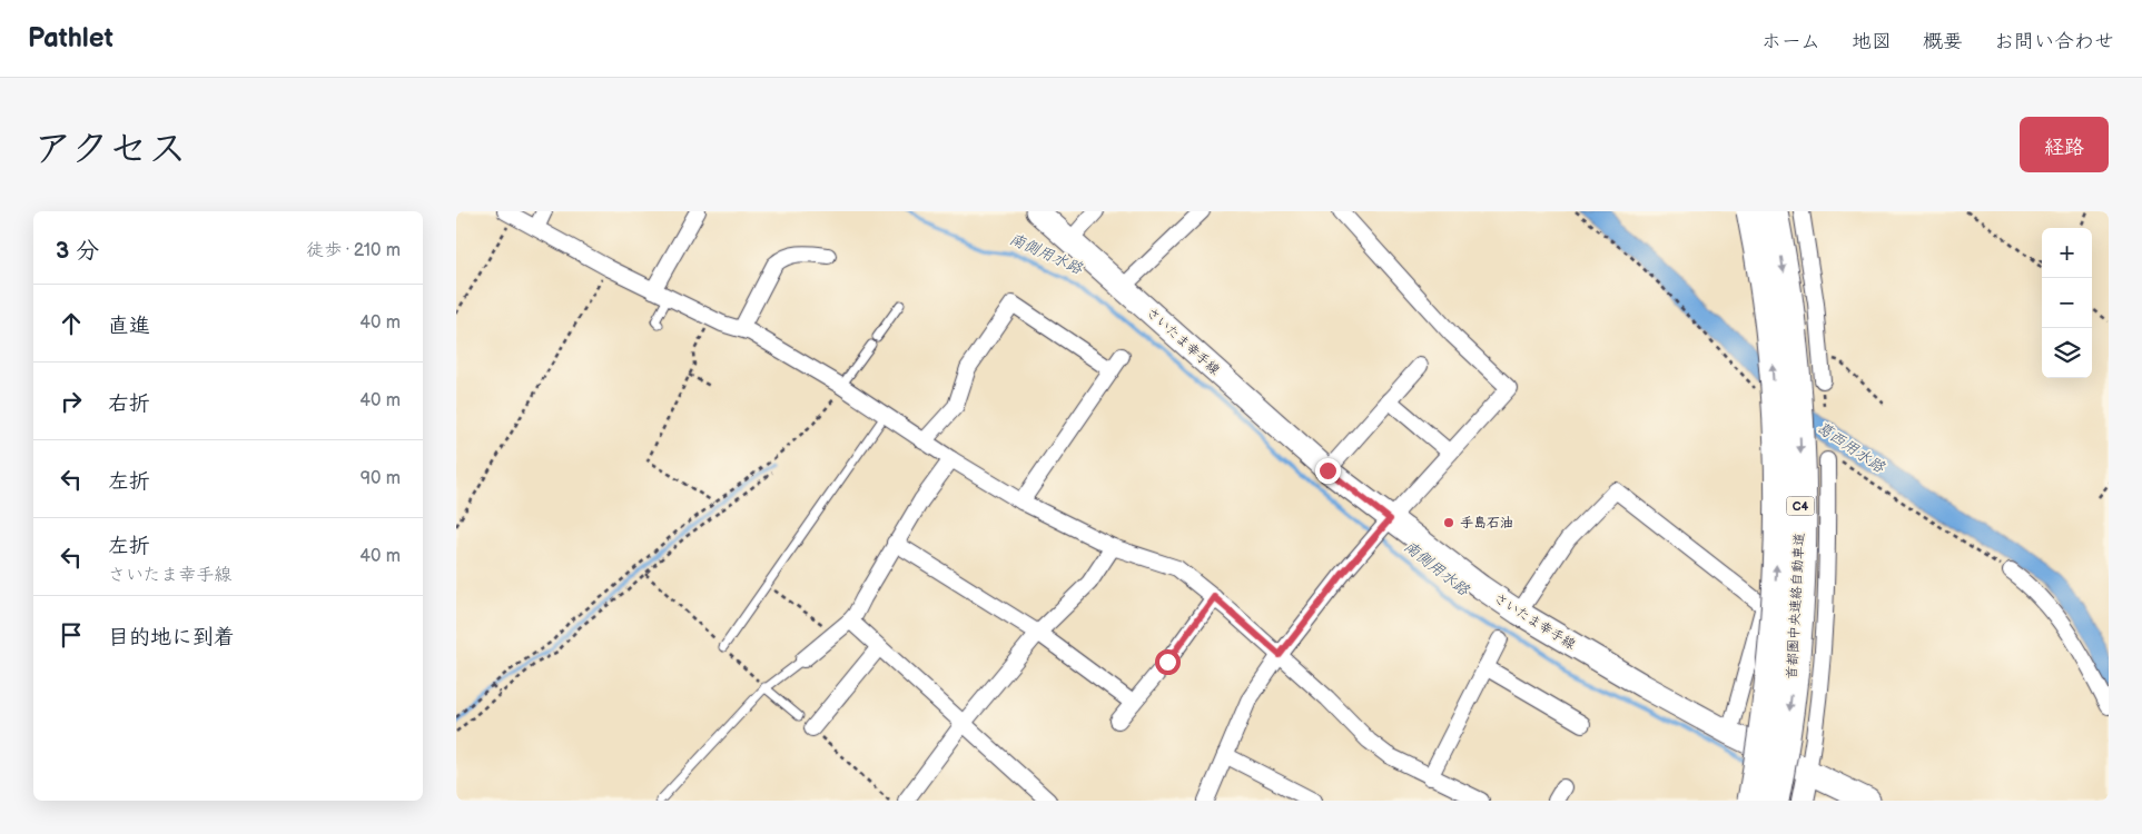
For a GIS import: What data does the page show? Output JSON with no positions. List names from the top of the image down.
{
  "streets": {
    "highway": ["C4", "首都圏中央連絡自動車道"],
    "main road": ["さいたま幸手線"]
  },
  "water": ["南側用水路", "葛西用水路"],
  "places": ["手島石油"],
  "page": {
    "header": "Pathlet",
    "nav": [
      "ホーム",
      "地図",
      "概要",
      "お問い合わせ"
    ],
    "title": "アクセス",
    "buttons": "経路",
    "heading": ["3 分", "徒歩 · 210 m"],
    "map_buttons": ["+", "−"],
    "list": [
      ["直進", "40 m"],
      ["右折", "40 m"],
      ["左折", "90 m"],
      ["左折", "さいたま幸手線", "40 m"],
      "目的地に到着"
    ]
  }
}
